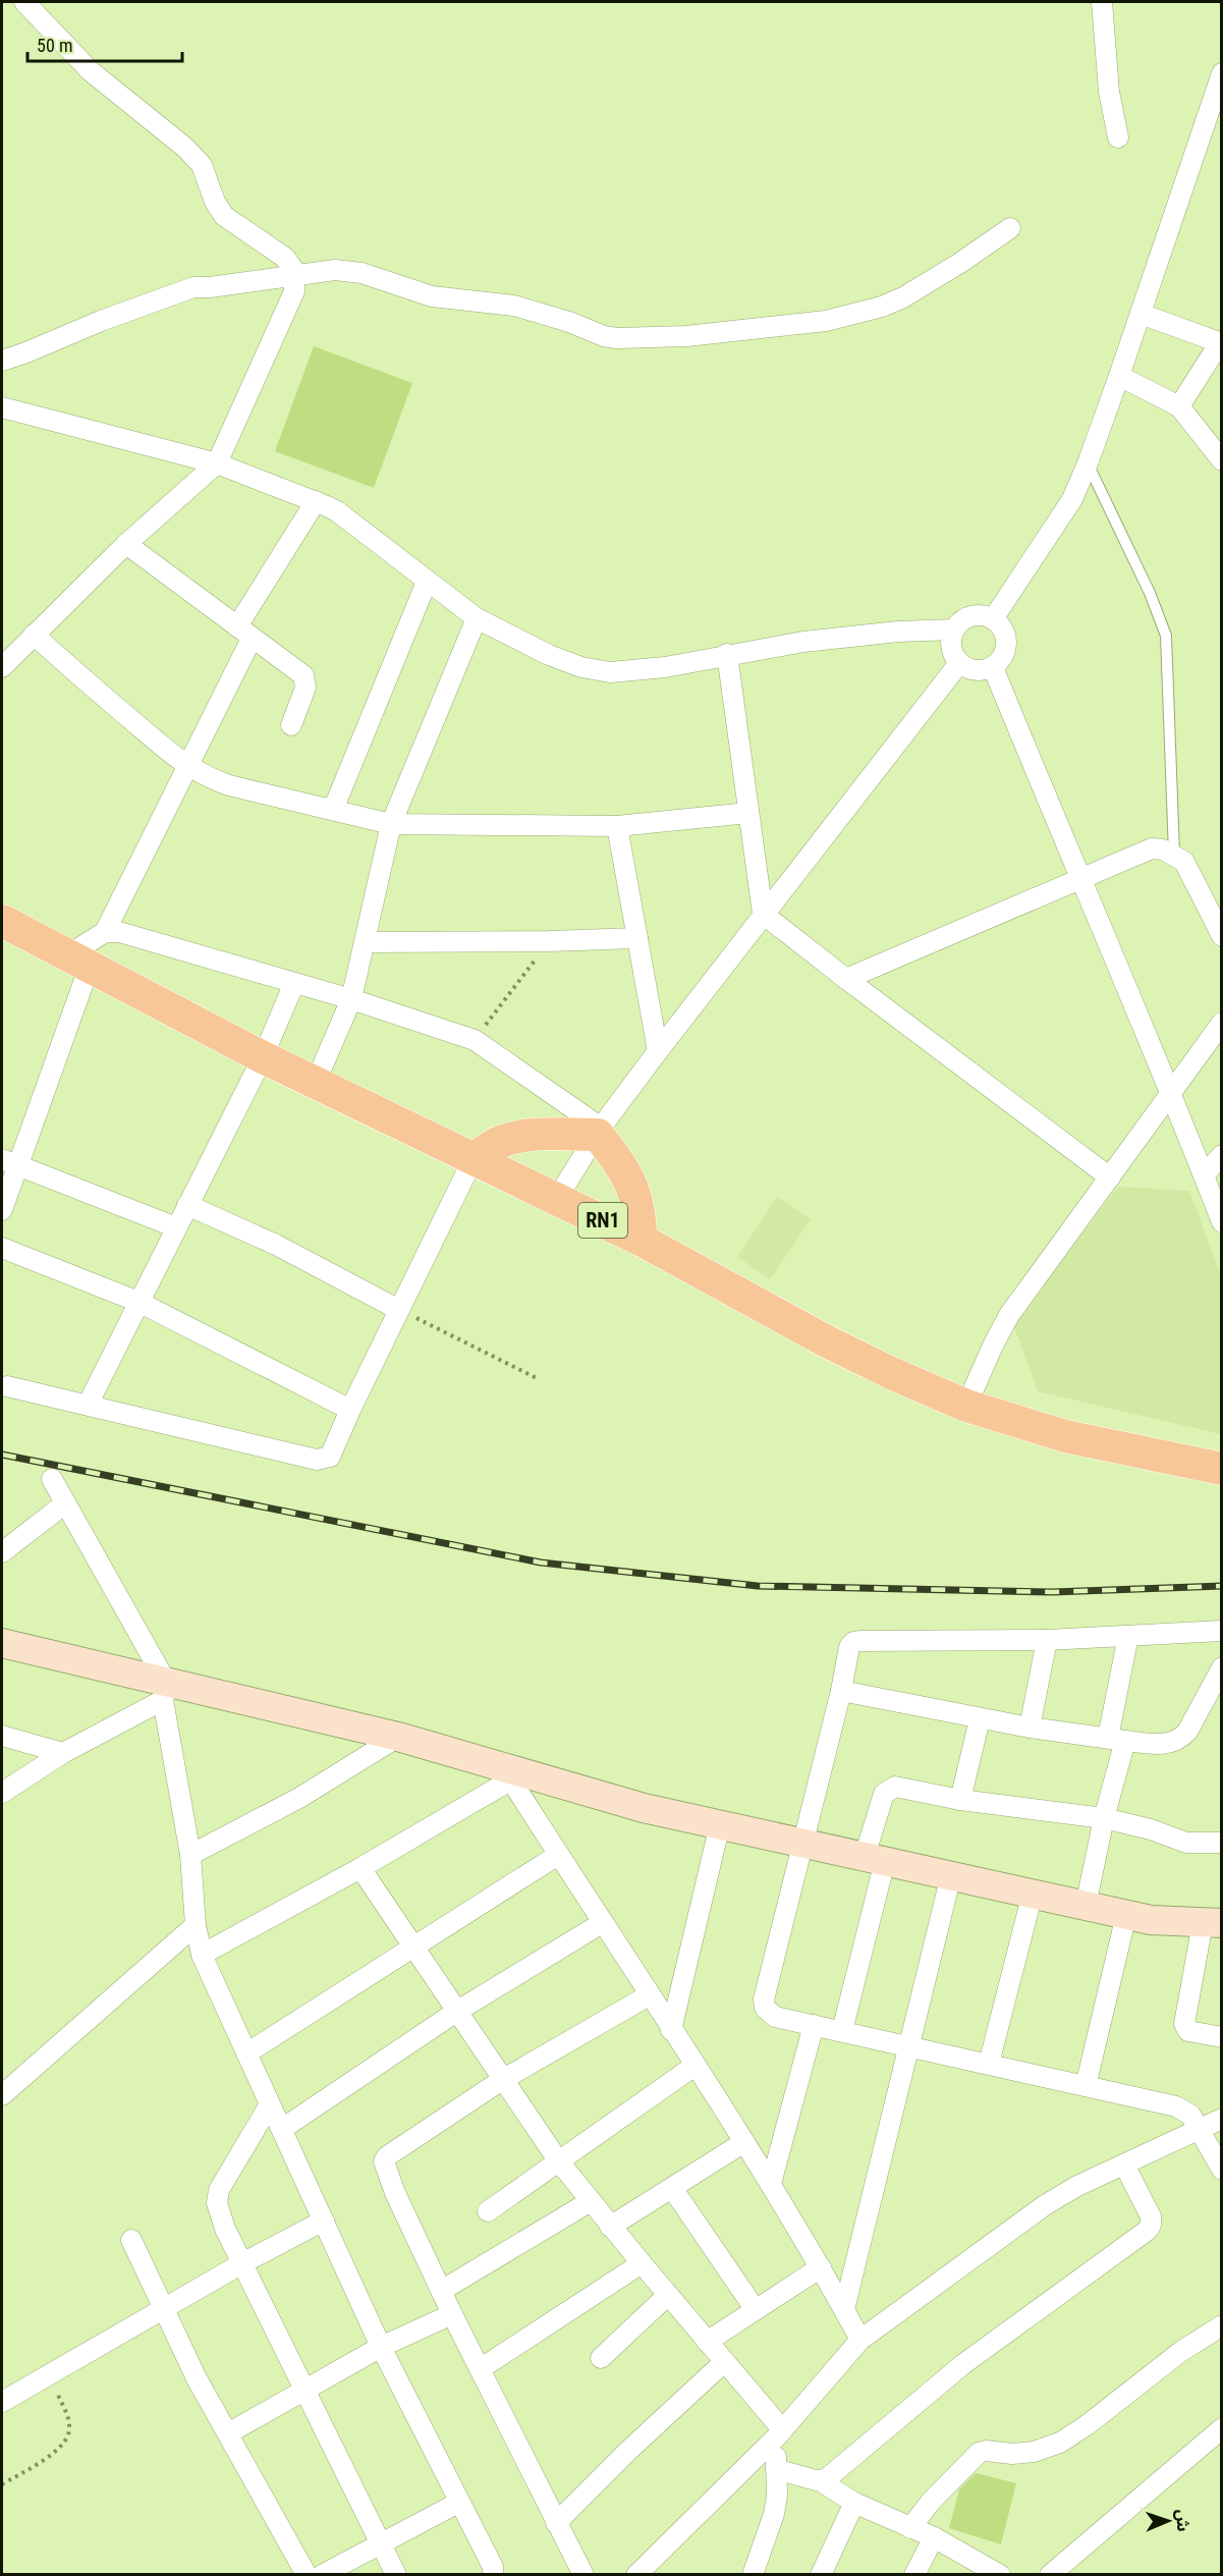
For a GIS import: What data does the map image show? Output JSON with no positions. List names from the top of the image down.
{
  "streets": {
    "main road": ["RN1"]
  },
  "scale_bar": "50 m",
  "north": "right"
}
